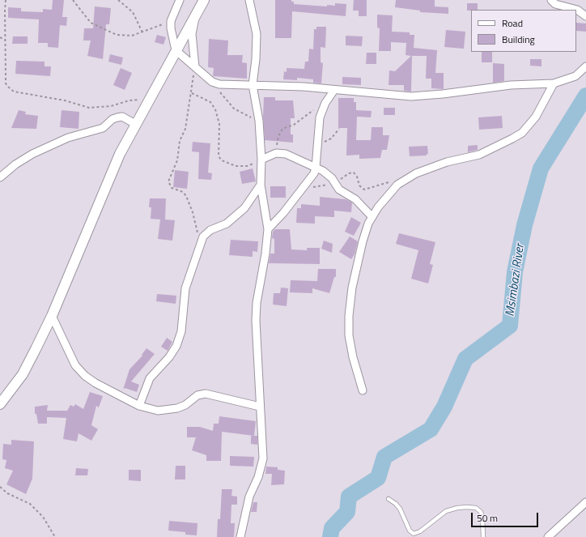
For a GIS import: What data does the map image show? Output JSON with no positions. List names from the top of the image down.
{
  "water": ["Msimbazi River"],
  "legend": ["Road", "Building"],
  "scale_bar": "50 m"
}
